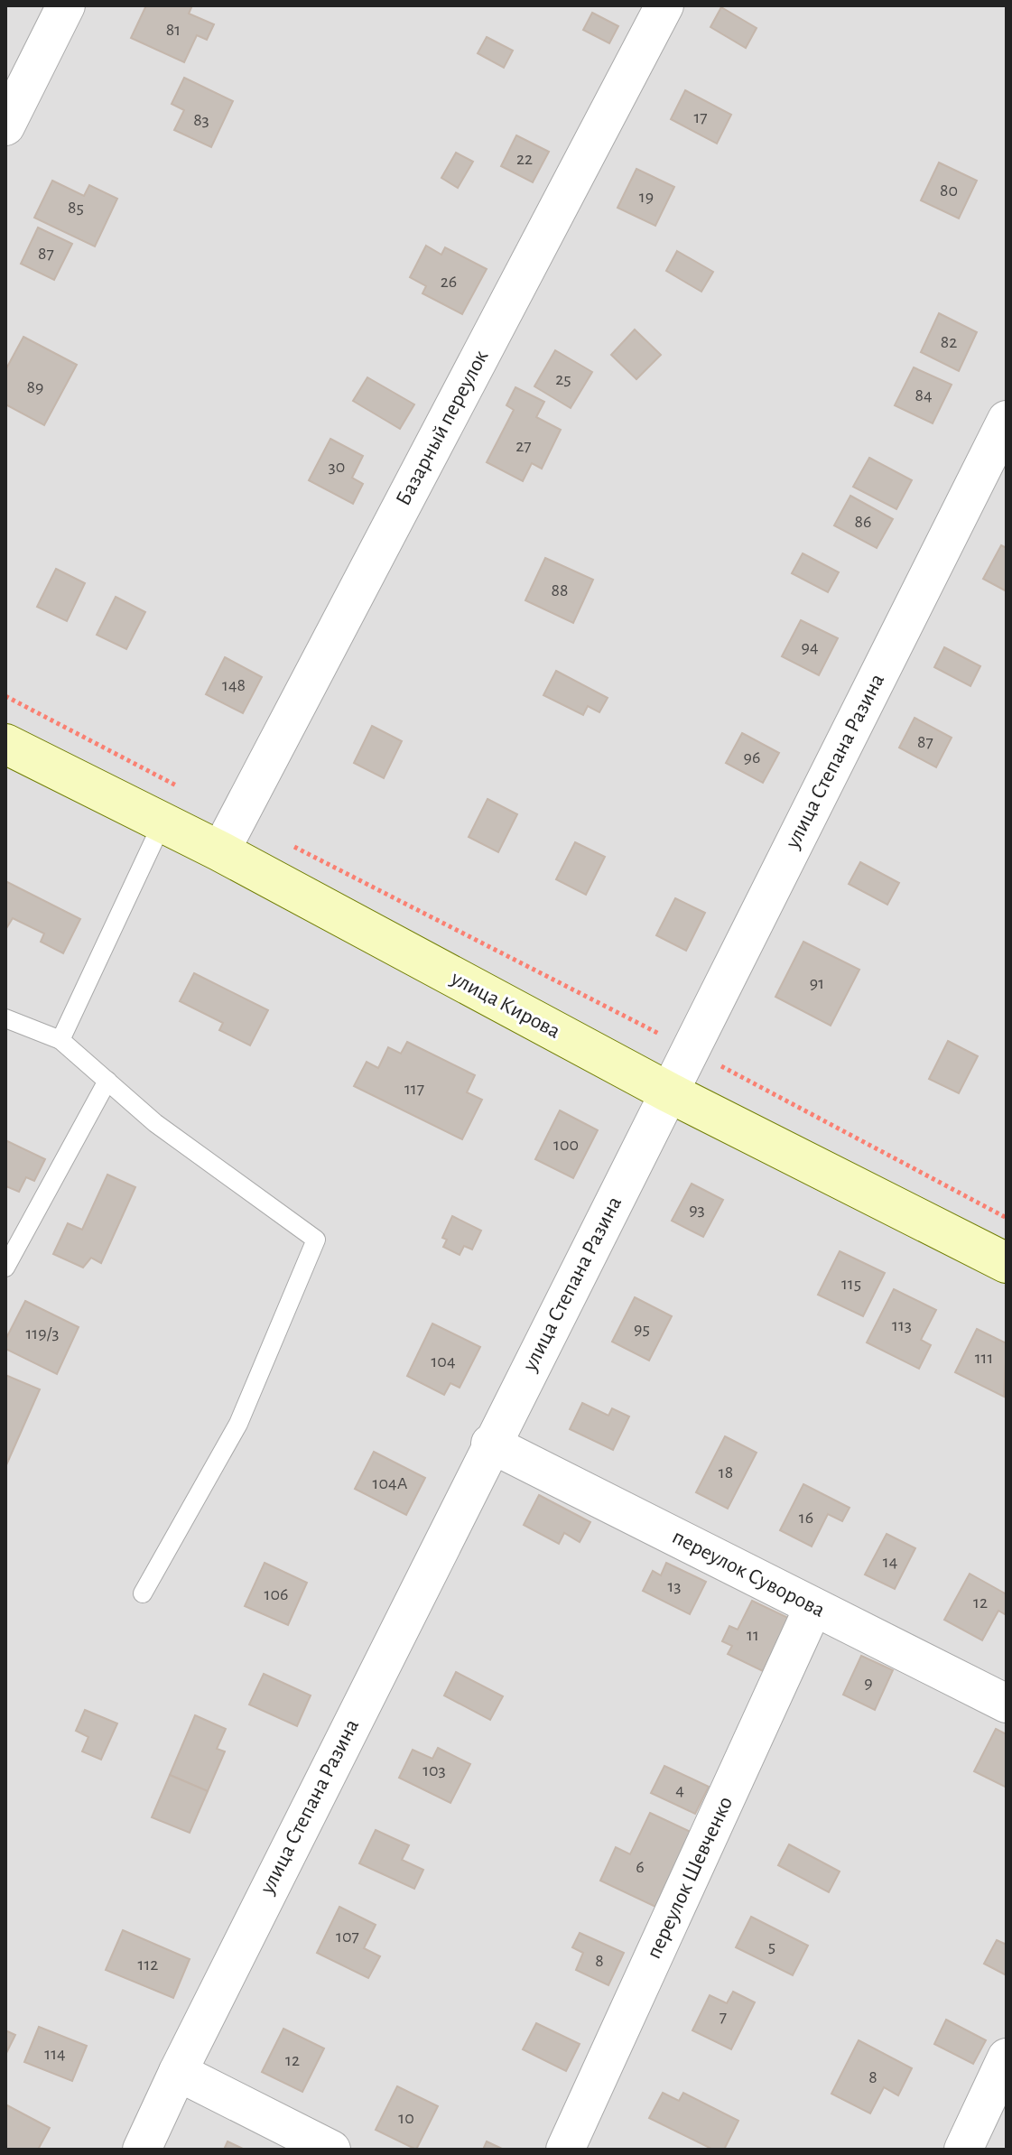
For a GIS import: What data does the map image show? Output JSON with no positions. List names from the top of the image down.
{
  "streets": {
    "street": [
      "Базарный переулок",
      "улица Степана Разина",
      "улица Кирова",
      "переулок Суворова",
      "переулок Шевченко"
    ]
  },
  "crossings": [
    ["Базарный переулок", "улица Кирова"],
    ["улица Степана Разина", "улица Кирова"],
    ["улица Степана Разина", "переулок Суворова"],
    ["переулок Суворова", "переулок Шевченко"]
  ],
  "house_numbers": [
    "81",
    "17",
    "83",
    "22",
    "80",
    "19",
    "85",
    "87",
    "26",
    "82",
    "25",
    "89",
    "84",
    "27",
    "30",
    "86",
    "88",
    "94",
    "148",
    "87",
    "96",
    "91",
    "117",
    "100",
    "93",
    "115",
    "113",
    "95",
    "119/3",
    "111",
    "104",
    "18",
    "104А",
    "16",
    "14",
    "13",
    "106",
    "12",
    "11",
    "9",
    "103",
    "4",
    "6",
    "107",
    "5",
    "8",
    "112",
    "7",
    "114",
    "12",
    "8",
    "10"
  ]
}
